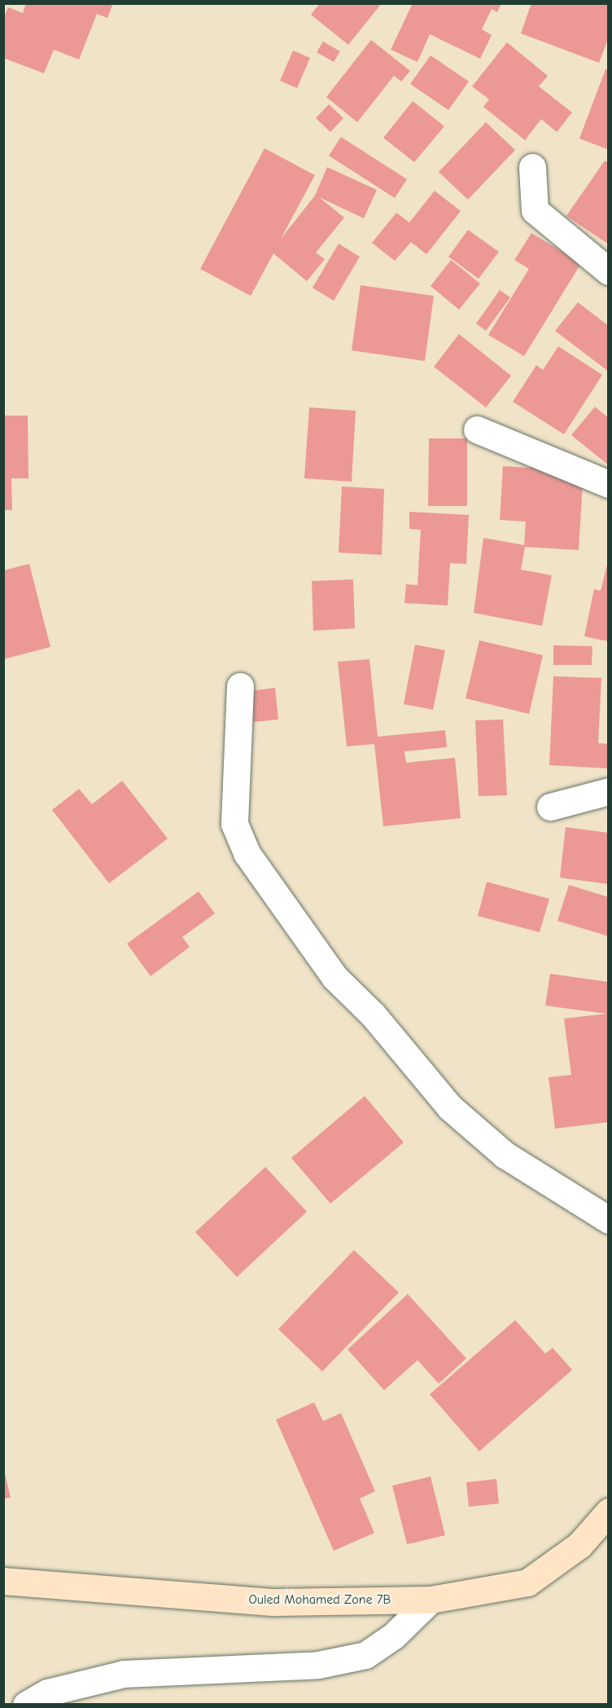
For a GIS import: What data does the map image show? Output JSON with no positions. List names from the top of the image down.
{
  "streets": {
    "main road": ["Ouled Mohamed Zone 7B"]
  }
}
